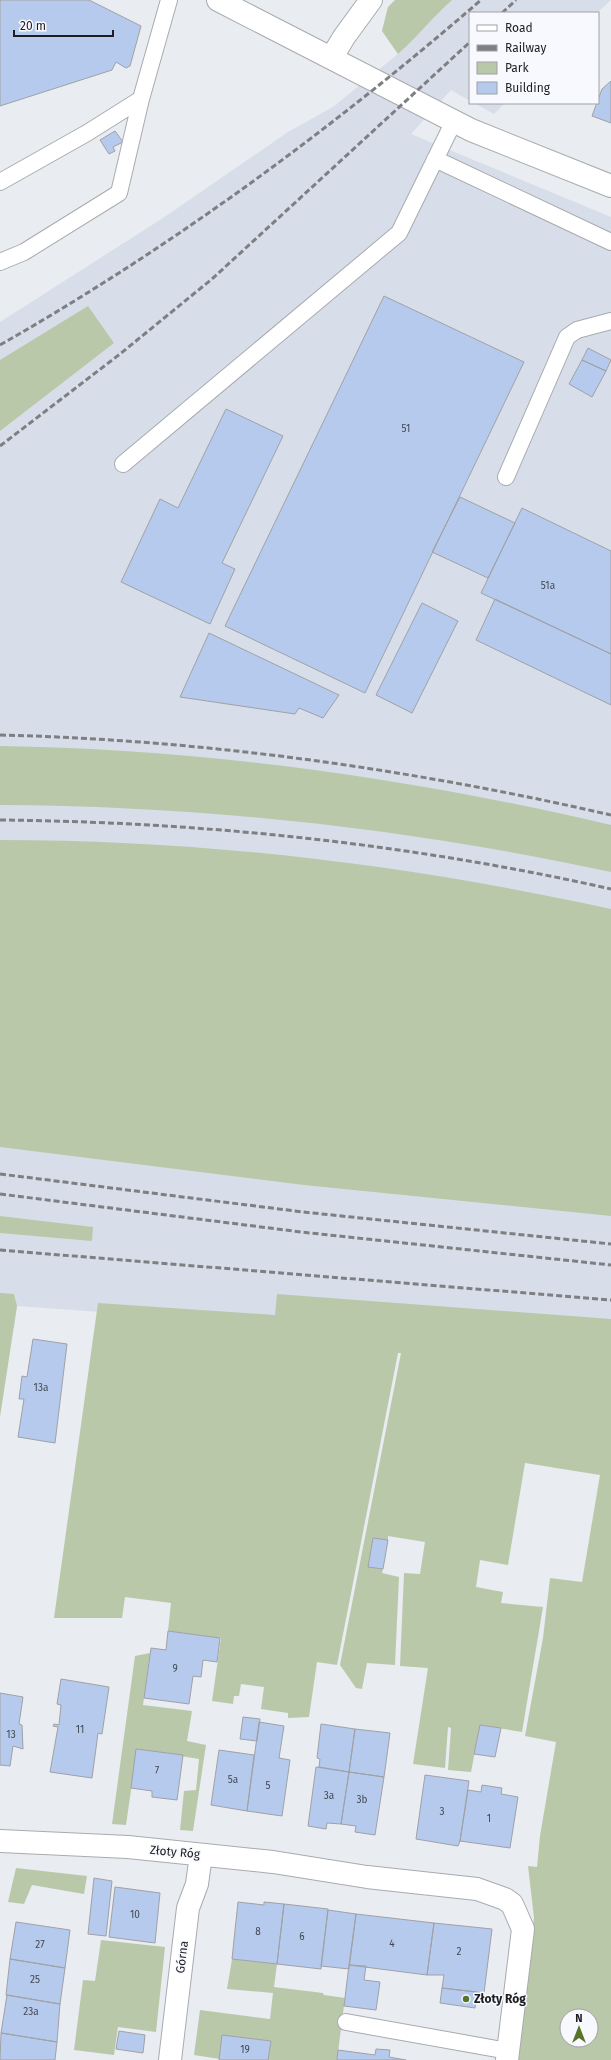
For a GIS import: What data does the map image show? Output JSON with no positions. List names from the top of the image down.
{
  "streets": {
    "street": ["Złoty Róg", "Górna"]
  },
  "crossings": [
    ["Złoty Róg", "Górna"]
  ],
  "places": ["Złoty Róg"],
  "house_numbers": [
    "51",
    "51a",
    "13a",
    "9",
    "11",
    "13",
    "7",
    "5a",
    "5",
    "3a",
    "3b",
    "3",
    "1",
    "10",
    "8",
    "6",
    "4",
    "27",
    "2",
    "25",
    "23a",
    "19"
  ],
  "legend": [
    "Road",
    "Railway",
    "Park",
    "Building"
  ],
  "scale_bar": "20 m",
  "north": "top"
}
